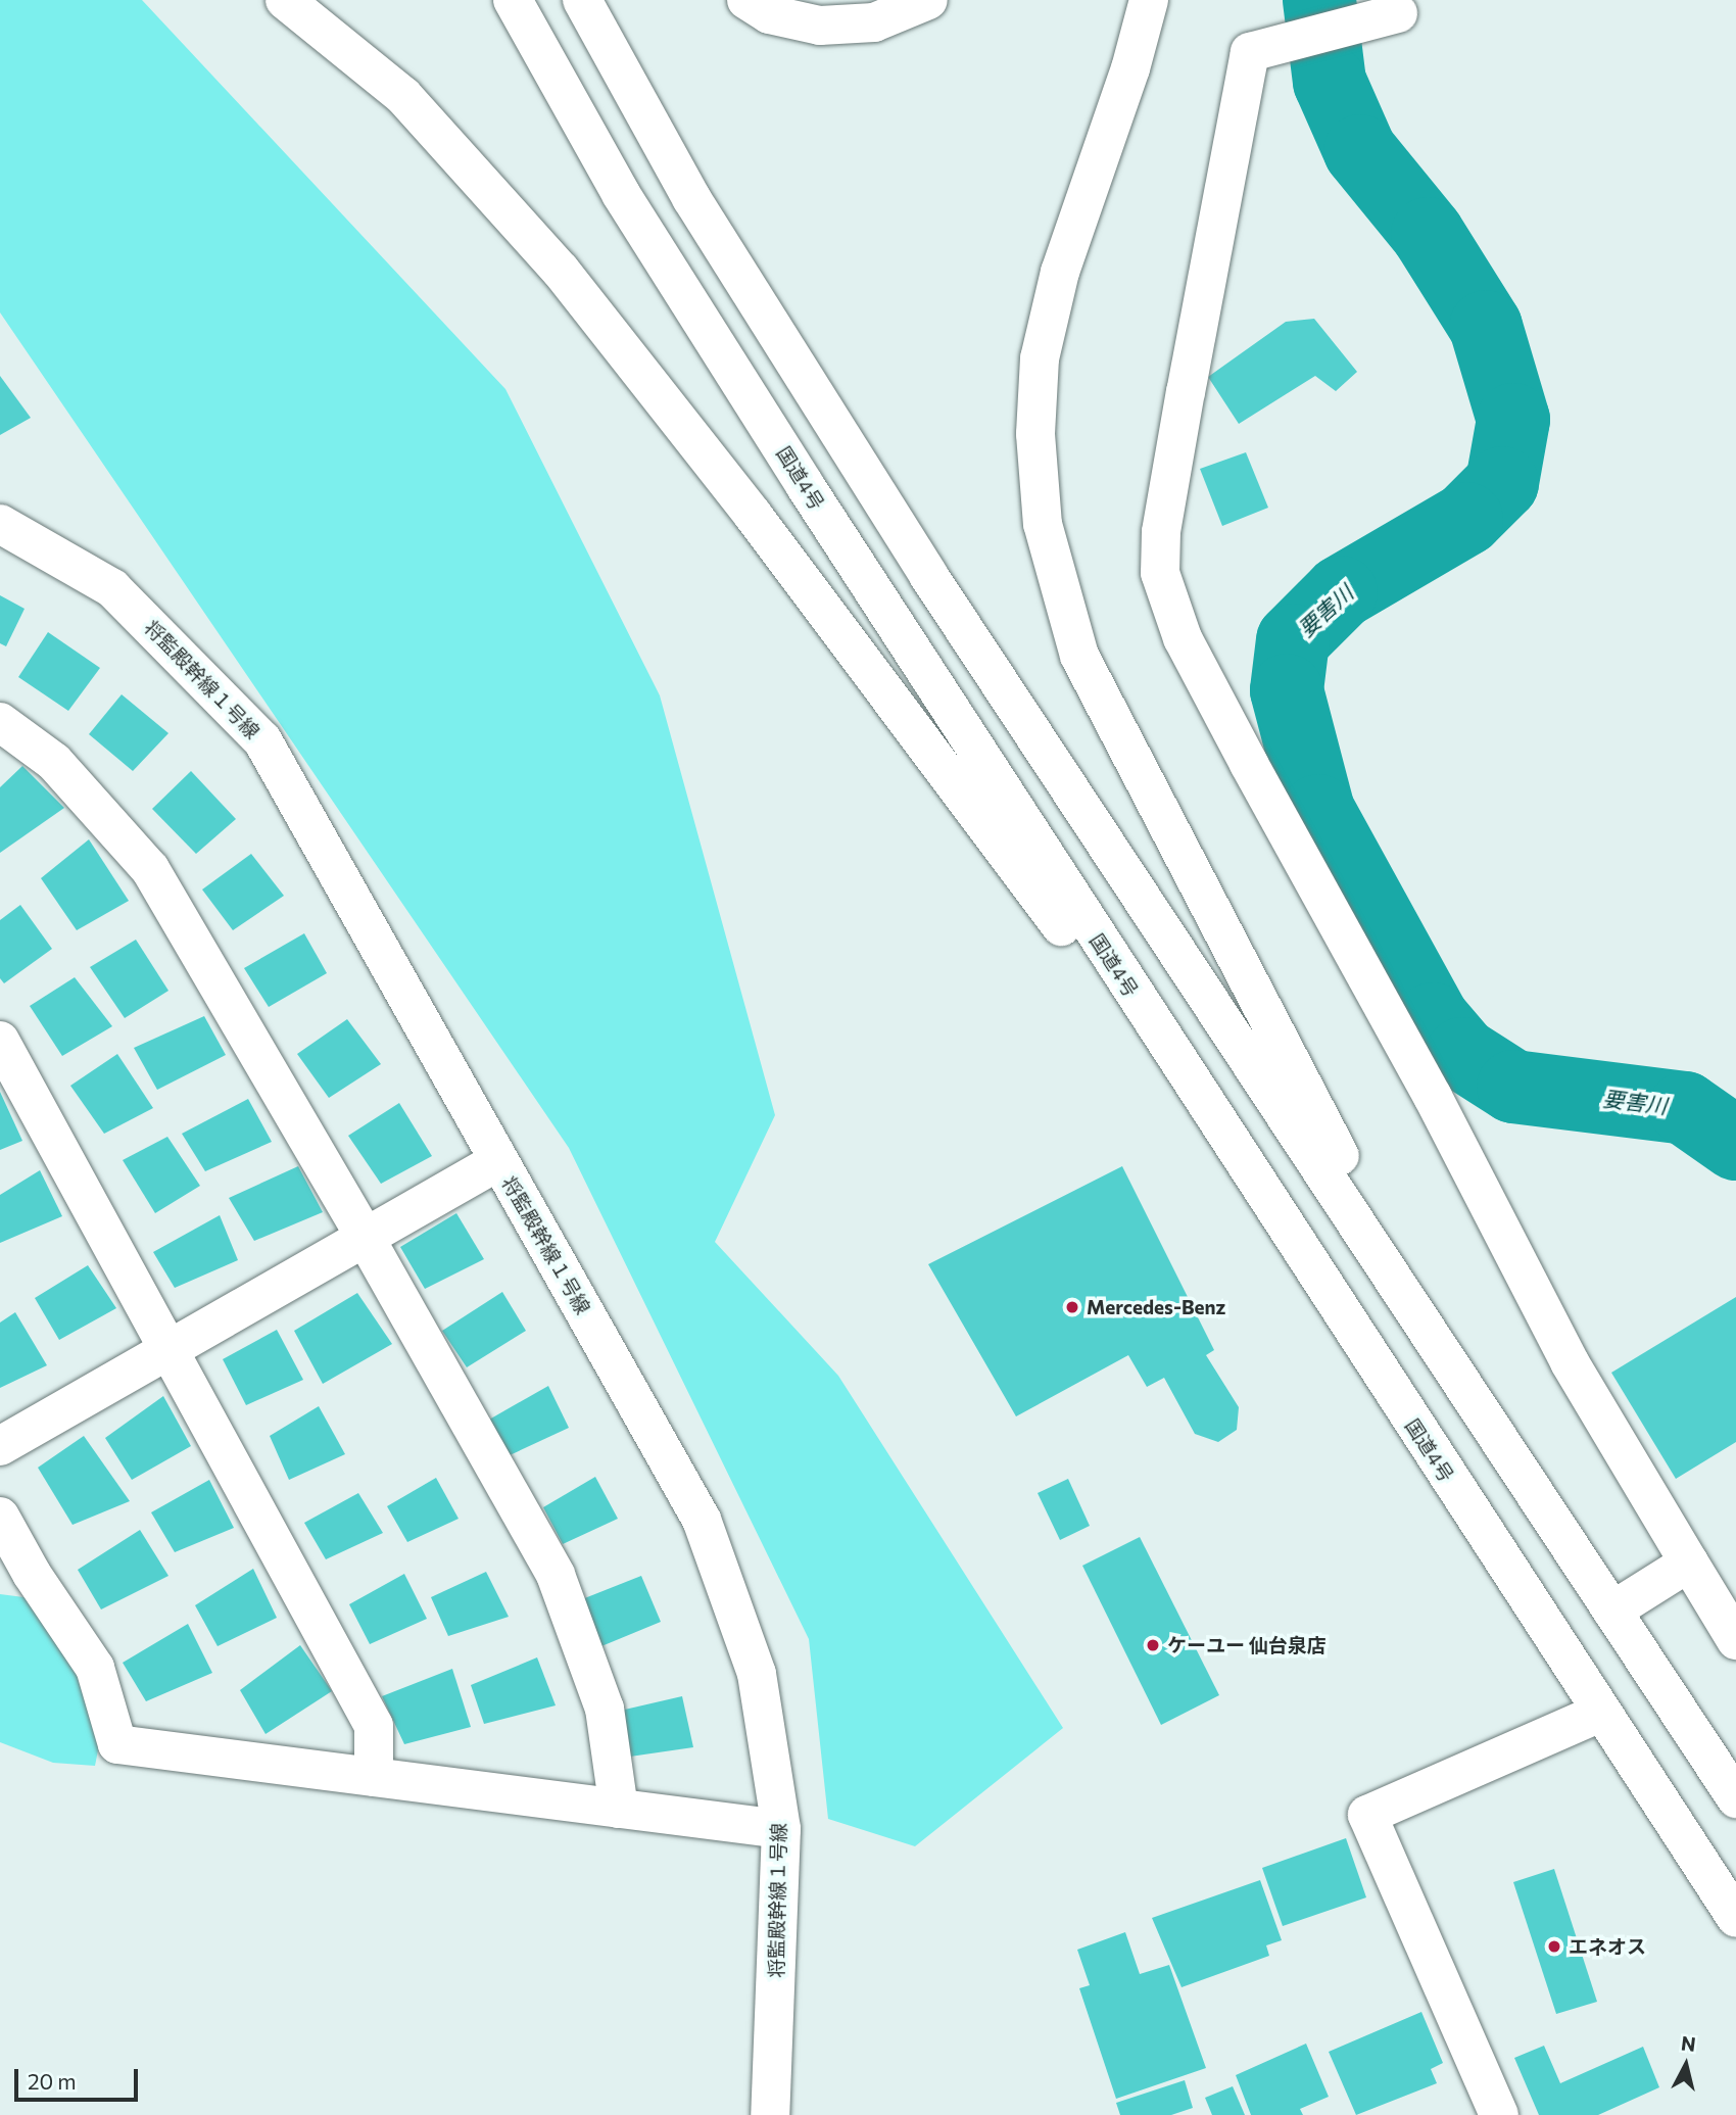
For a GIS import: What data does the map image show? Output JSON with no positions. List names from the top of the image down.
{
  "streets": {
    "main road": ["国道4号", "将監殿幹線１号線"]
  },
  "water": ["要害川"],
  "places": ["Mercedes-Benz", "ケーユー 仙台泉店", "エネオス"],
  "scale_bar": "20 m",
  "north": "top"
}
